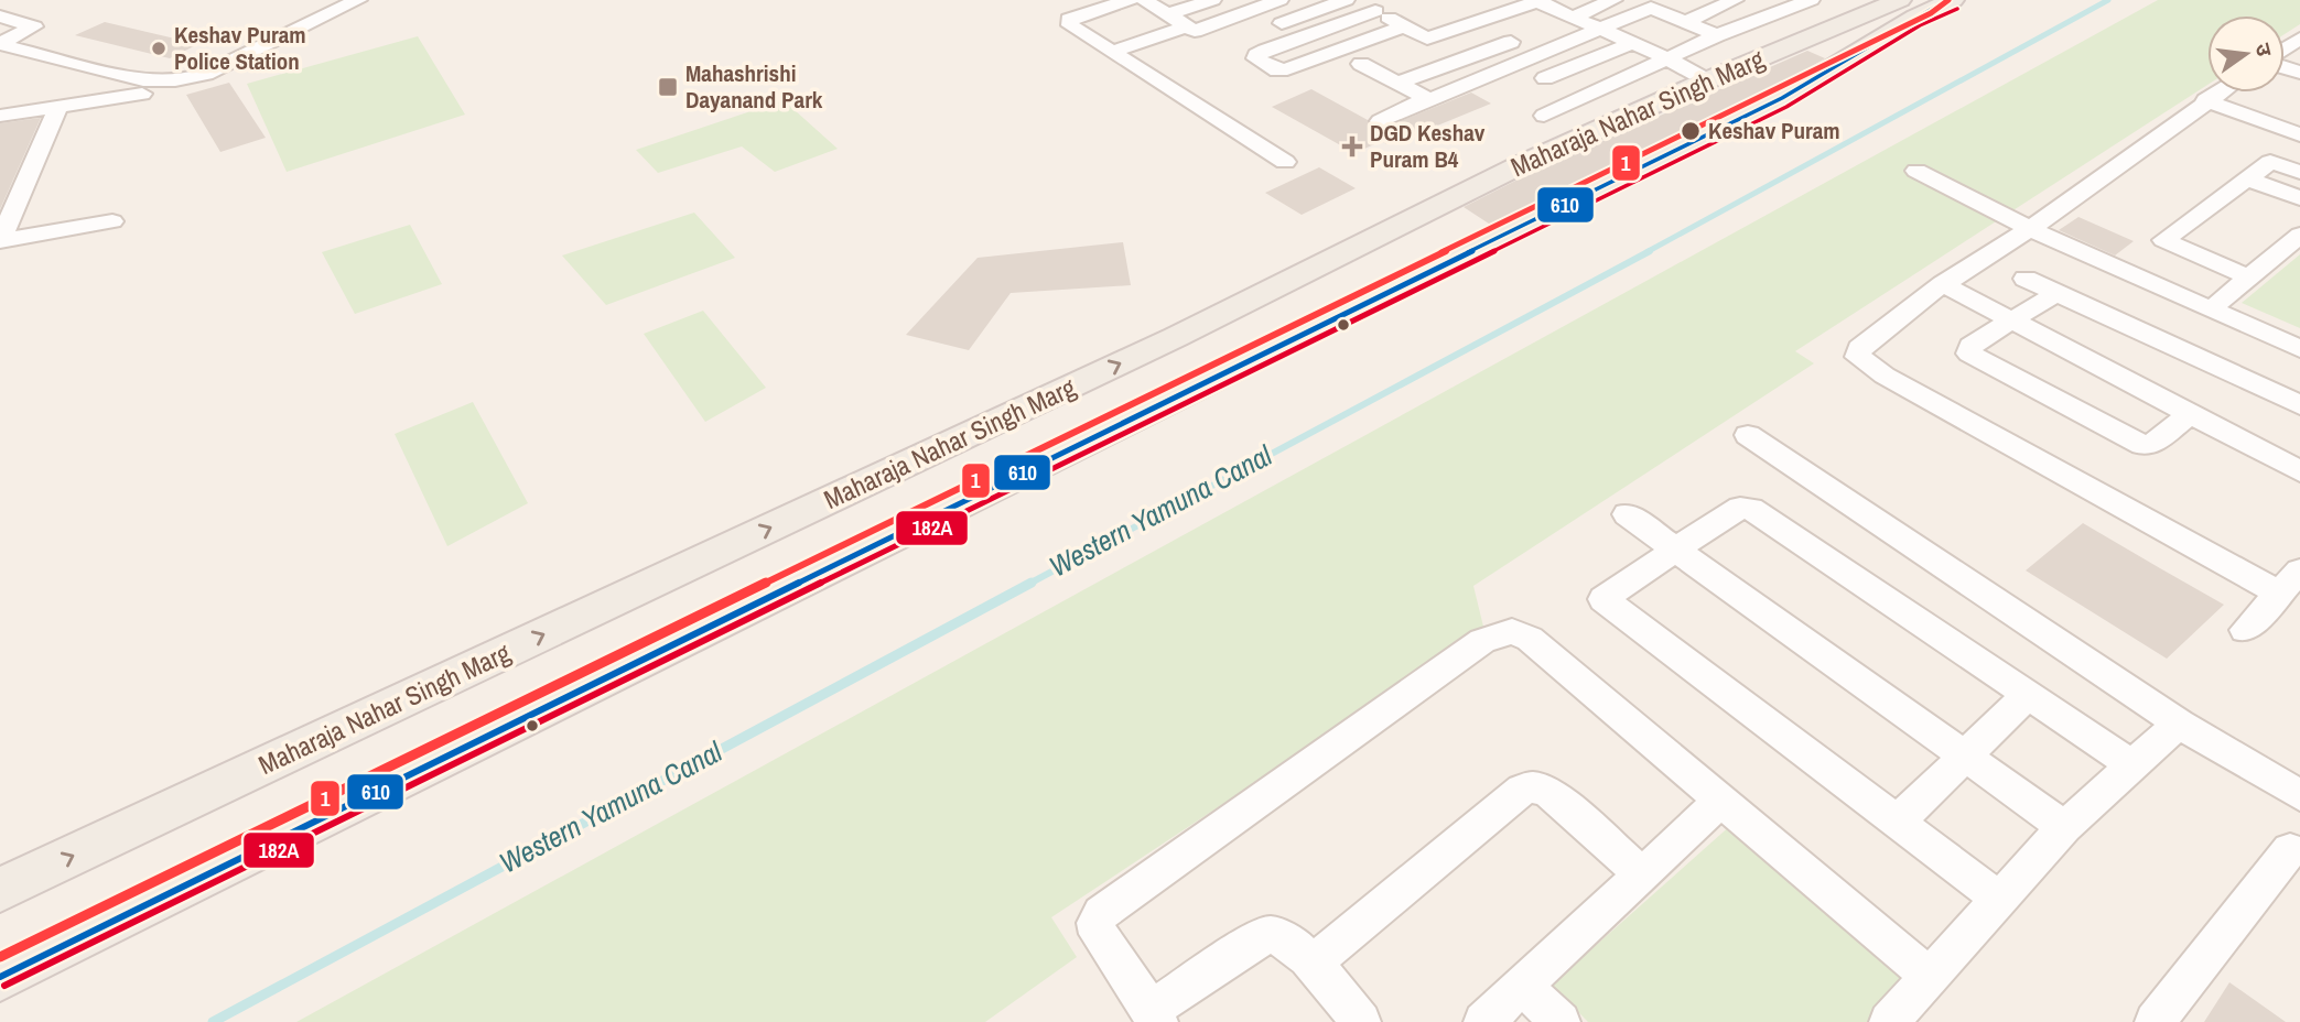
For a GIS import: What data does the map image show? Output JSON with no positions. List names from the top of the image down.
{
  "streets": {
    "main road": ["Maharaja Nahar Singh Marg"]
  },
  "water": ["Western Yamuna Canal"],
  "places": {
    "other": ["Keshav Puram Police Station", "Keshav Puram"],
    "transit": ["Mahashrishi Dayanand Park"],
    "health": ["DGD Keshav Puram B4"]
  },
  "lines": ["transit line 1", "transit line 610", "transit line 182A"],
  "north": "right"
}
